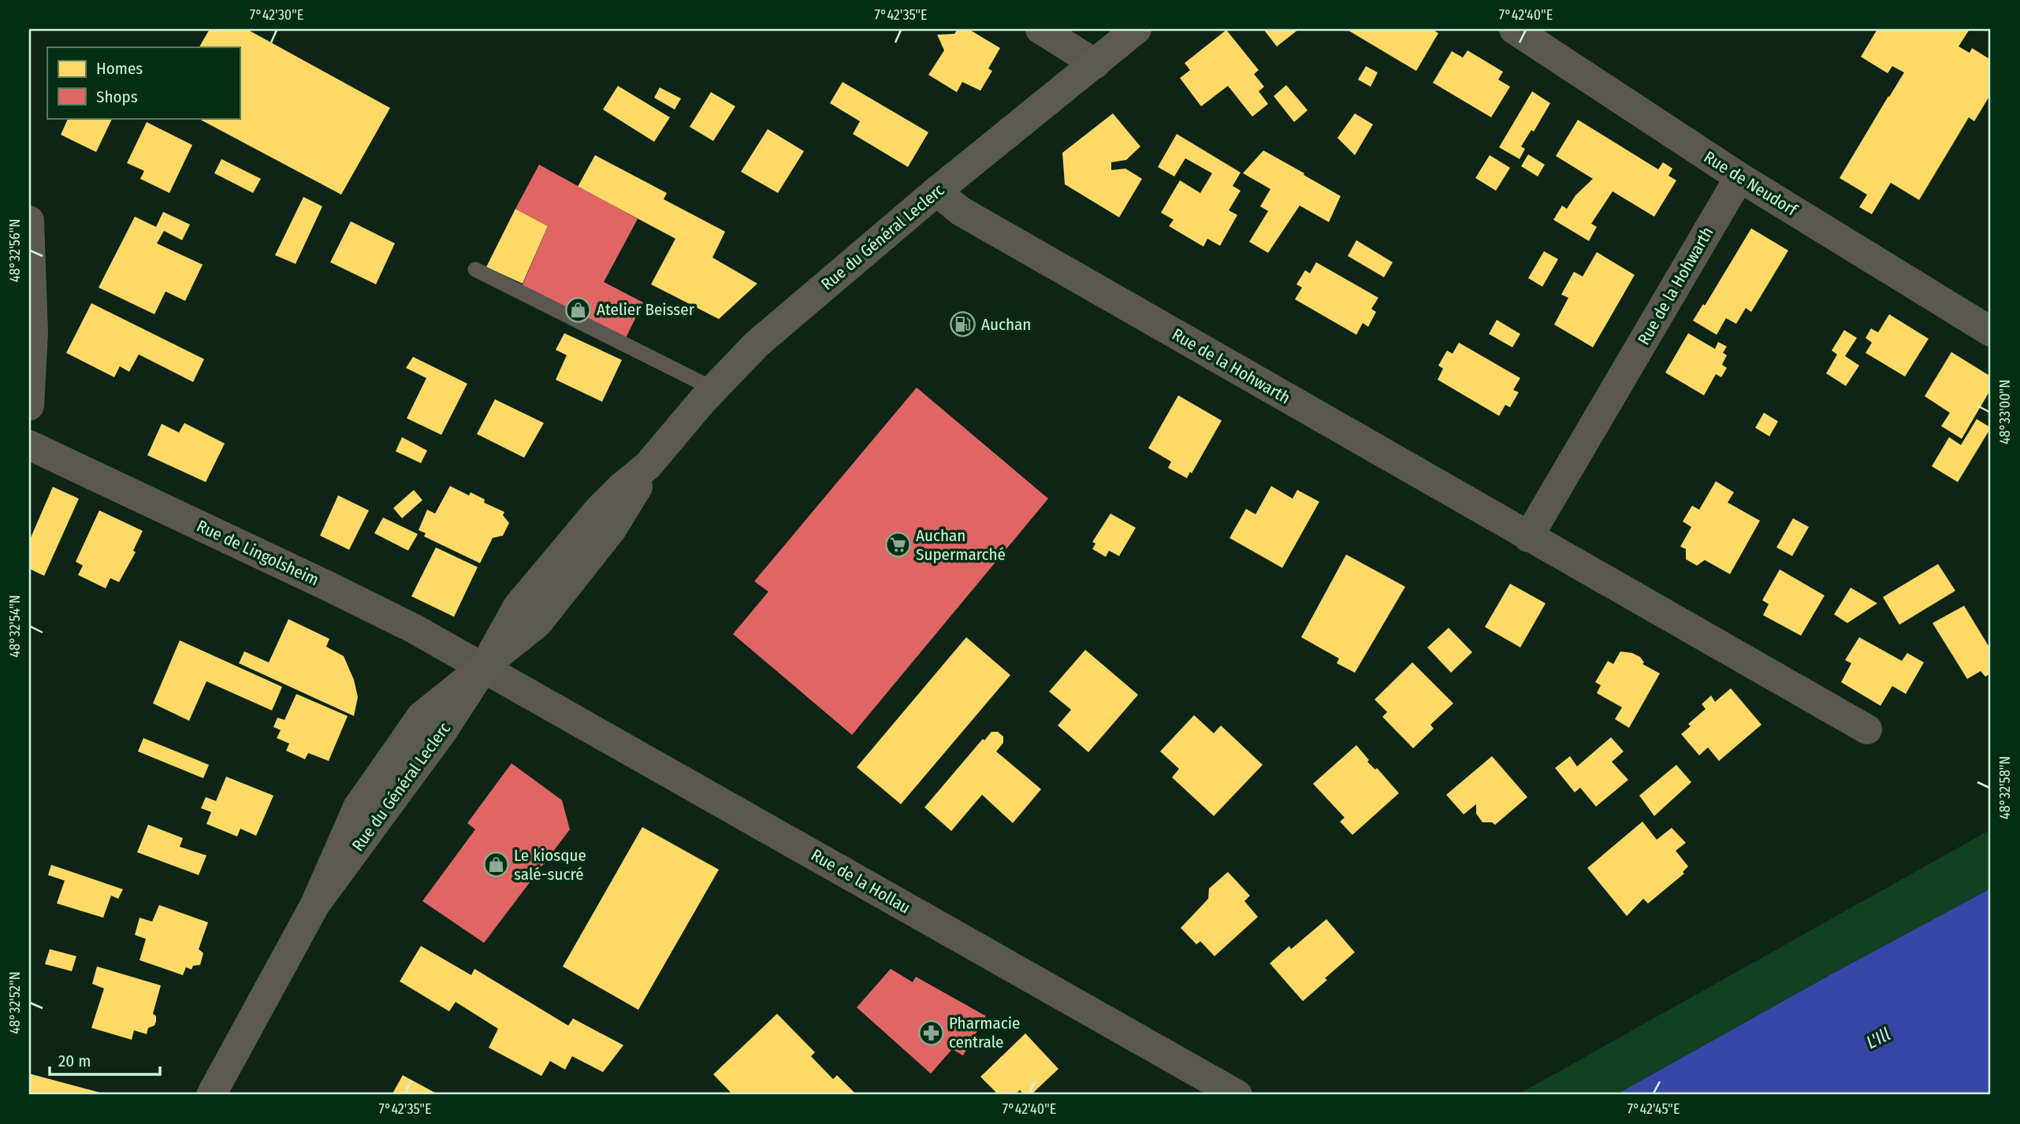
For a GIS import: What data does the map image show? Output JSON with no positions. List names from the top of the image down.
{
  "streets": {
    "main road": ["Rue du Général Leclerc"],
    "street": [
      "Rue de Neudorf",
      "Rue de la Hohwarth",
      "Rue de Lingolsheim",
      "Rue de la Hollau"
    ]
  },
  "crossings": [
    ["Rue de Neudorf", "Rue de la Hohwarth"],
    ["Rue du Général Leclerc", "Rue de la Hohwarth"],
    ["Rue du Général Leclerc", "Rue de Lingolsheim"],
    ["Rue du Général Leclerc", "Rue de la Hollau"],
    ["Rue de Lingolsheim", "Rue de la Hollau"]
  ],
  "water": ["L'Ill"],
  "places": {
    "shop": ["Atelier Beisser", "Le kiosque salé-sucré"],
    "fuel station": ["Auchan"],
    "supermarket": ["Auchan Supermarché"],
    "pharmacy": ["Pharmacie centrale"]
  },
  "legend": ["Homes", "Shops"],
  "scale_bar": "20 m",
  "coordinates": [
    "7°42'30\"E",
    "7°42'35\"E",
    "7°42'40\"E",
    "48°32'56\"N",
    "48°33'00\"N",
    "48°32'54\"N",
    "48°32'58\"N",
    "48°32'52\"N",
    "7°42'45\"E"
  ]
}
